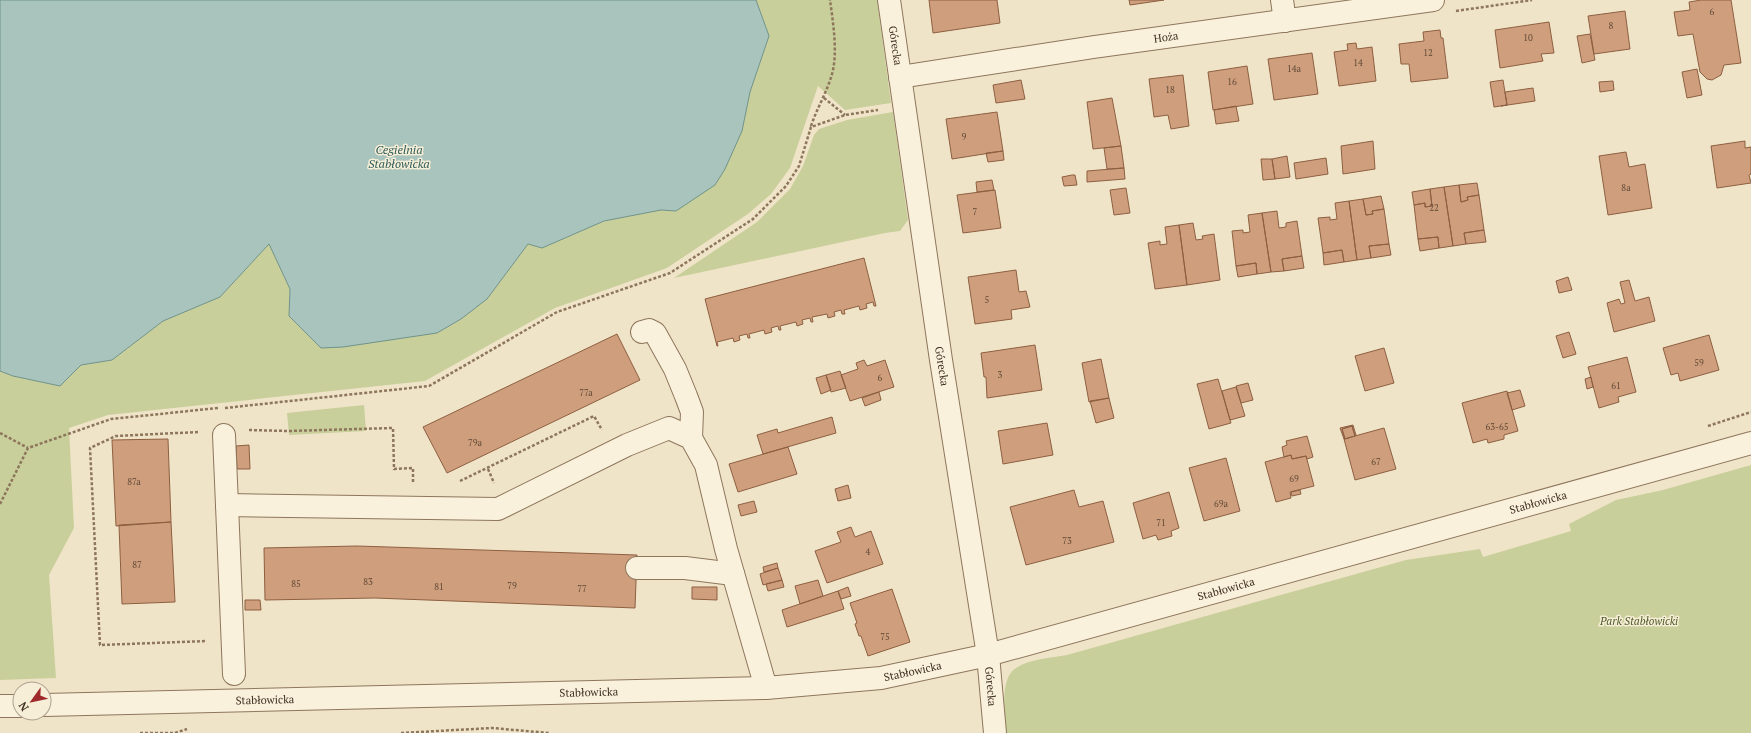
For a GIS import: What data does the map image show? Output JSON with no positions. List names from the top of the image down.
{
  "streets": {
    "street": ["Hoża", "Górecka", "Stabłowicka"]
  },
  "crossings": [
    ["Hoża", "Górecka"],
    ["Górecka", "Stabłowicka"]
  ],
  "water": ["Cegielnia Stabłowicka"],
  "parks": ["Park Stabłowicki"],
  "house_numbers": [
    "6",
    "8",
    "10",
    "12",
    "14",
    "14a",
    "16",
    "18",
    "9",
    "8a",
    "22",
    "7",
    "5",
    "59",
    "3",
    "6",
    "61",
    "77a",
    "63-65",
    "79a",
    "67",
    "69",
    "87a",
    "69a",
    "71",
    "73",
    "4",
    "87",
    "83",
    "85",
    "79",
    "81",
    "77",
    "75"
  ],
  "north": "bottom left"
}
